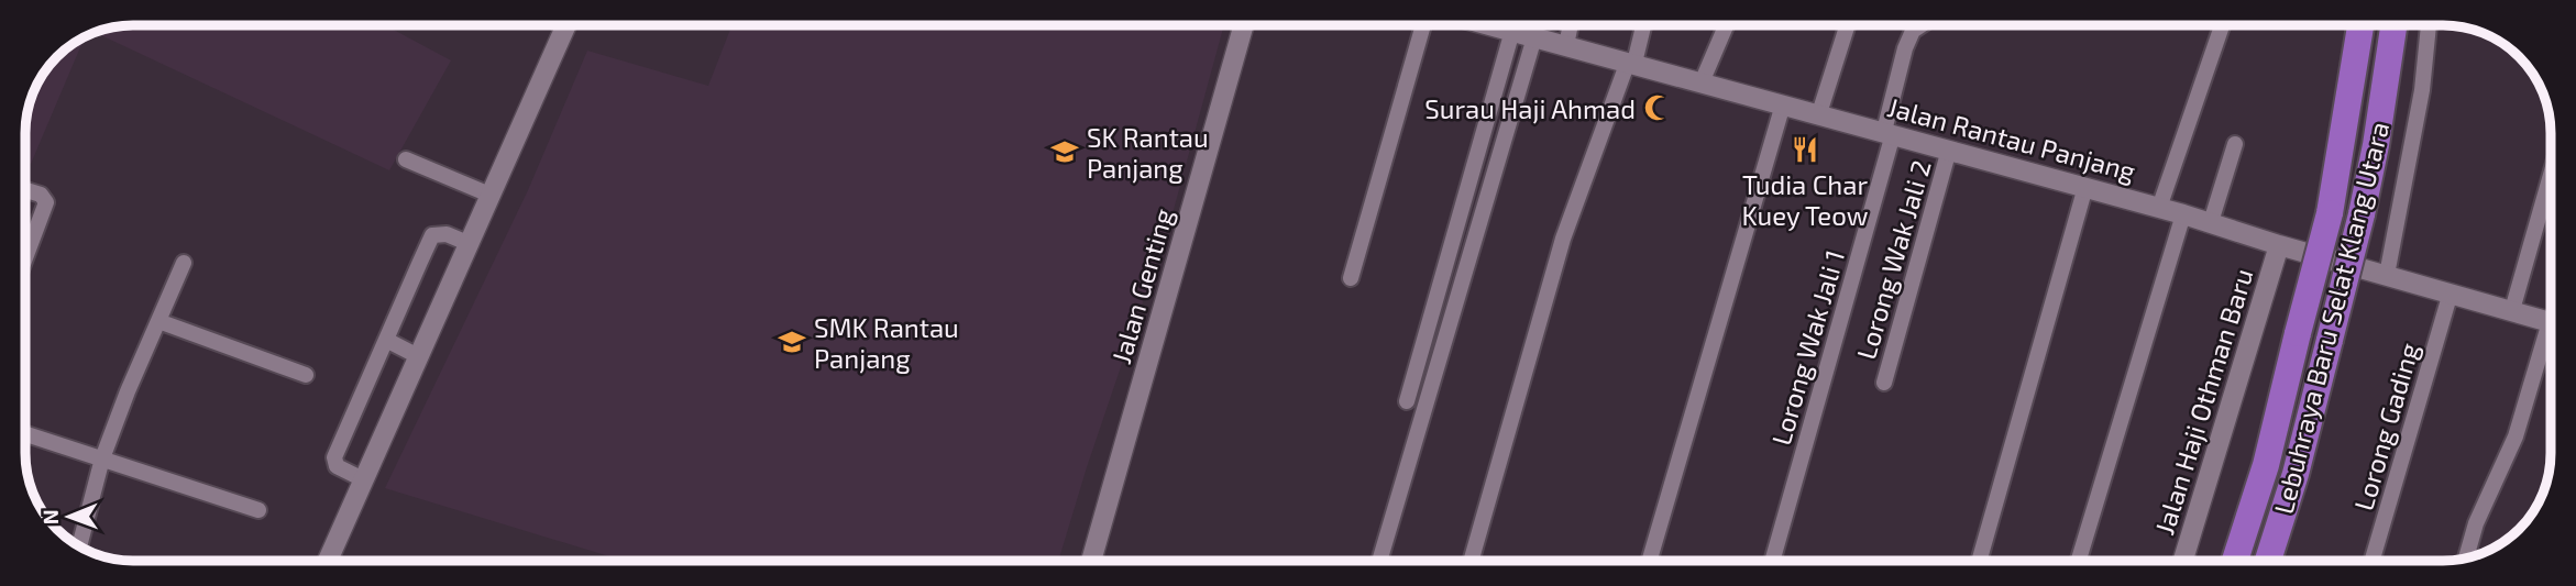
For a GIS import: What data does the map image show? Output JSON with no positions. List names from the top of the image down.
{
  "streets": {
    "highway": ["Lebuhraya Baru Selat Klang Utara"],
    "street": [
      "Jalan Rantau Panjang",
      "Lorong Wak Jali 2",
      "Jalan Genting",
      "Lorong Wak Jali 1",
      "Jalan Haji Othman Baru",
      "Lorong Gading"
    ]
  },
  "crossings": [
    ["Jalan Rantau Panjang", "Lorong Wak Jali 2"],
    ["Jalan Rantau Panjang", "Lorong Wak Jali 1"],
    ["Jalan Rantau Panjang", "Jalan Haji Othman Baru"],
    ["Jalan Rantau Panjang", "Lorong Gading"]
  ],
  "places": {
    "mosque": ["Surau Haji Ahmad"],
    "restaurant": ["Tudia Char Kuey Teow"],
    "school or university": ["SK Rantau Panjang", "SMK Rantau Panjang"]
  },
  "north": "left"
}
